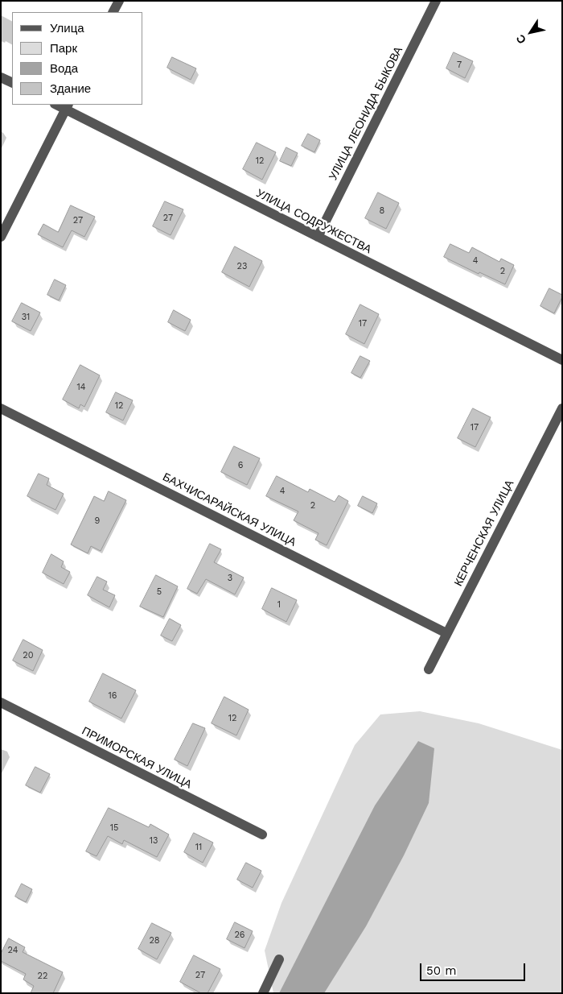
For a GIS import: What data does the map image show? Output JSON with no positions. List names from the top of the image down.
{
  "streets": {
    "street": [
      "УЛИЦА ЛЕОНИДА БЫКОВА",
      "УЛИЦА СОДРУЖЕСТВА",
      "БАХЧИСАРАЙСКАЯ УЛИЦА",
      "КЕРЧЕНСКАЯ УЛИЦА",
      "ПРИМОРСКАЯ УЛИЦА"
    ]
  },
  "crossings": [
    ["УЛИЦА ЛЕОНИДА БЫКОВА", "УЛИЦА СОДРУЖЕСТВА"],
    ["БАХЧИСАРАЙСКАЯ УЛИЦА", "КЕРЧЕНСКАЯ УЛИЦА"]
  ],
  "house_numbers": [
    "7",
    "12",
    "8",
    "27",
    "27",
    "4",
    "23",
    "2",
    "31",
    "17",
    "14",
    "12",
    "17",
    "6",
    "4",
    "2",
    "9",
    "3",
    "5",
    "1",
    "20",
    "16",
    "12",
    "15",
    "13",
    "11",
    "26",
    "28",
    "24",
    "27",
    "22"
  ],
  "legend": [
    "Улица",
    "Парк",
    "Вода",
    "Здание"
  ],
  "scale_bar": "50 m",
  "north": "bottom left"
}
